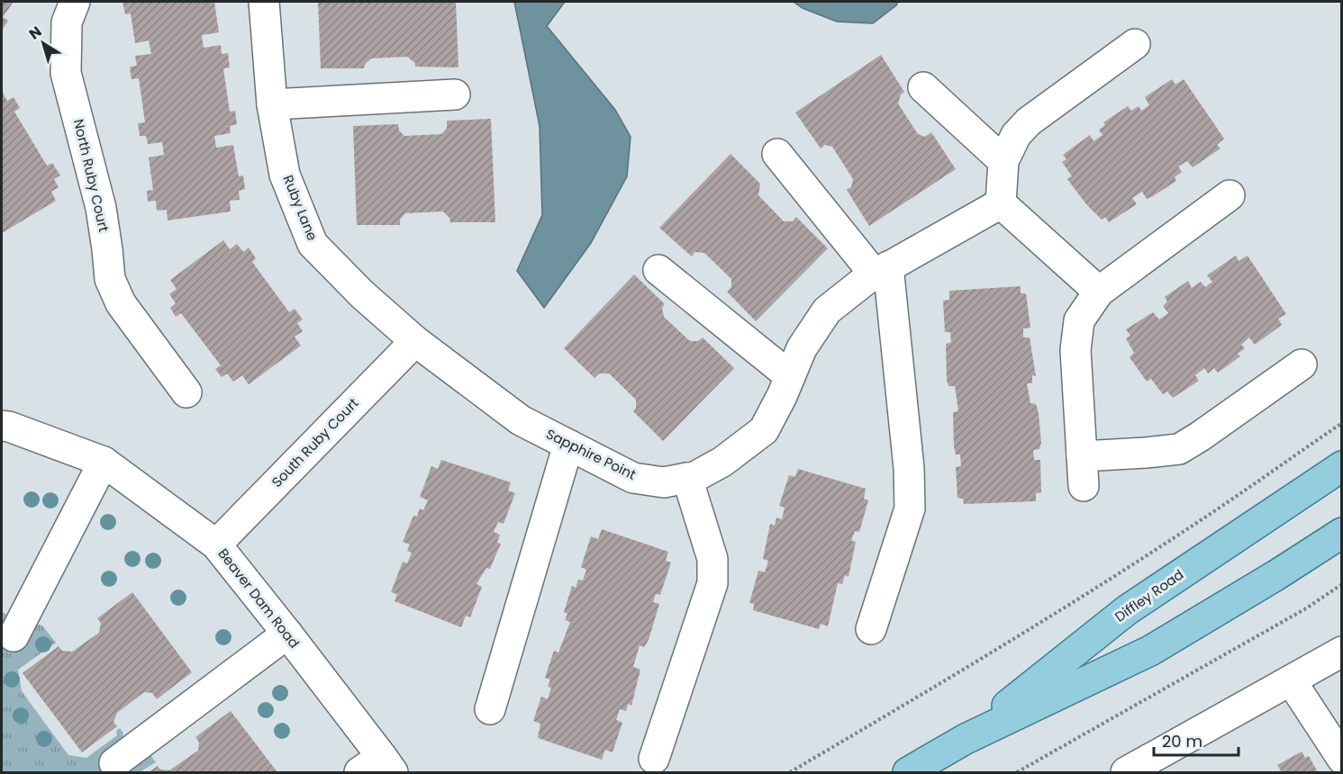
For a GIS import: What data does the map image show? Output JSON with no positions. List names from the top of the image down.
{
  "streets": {
    "main road": ["Diffley Road"],
    "street": [
      "North Ruby Court",
      "Ruby Lane",
      "South Ruby Court",
      "Sapphire Point",
      "Beaver Dam Road"
    ]
  },
  "crossings": [
    ["Ruby Lane", "South Ruby Court"],
    ["Ruby Lane", "Sapphire Point"],
    ["South Ruby Court", "Sapphire Point"],
    ["South Ruby Court", "Beaver Dam Road"]
  ],
  "scale_bar": "20 m",
  "north": "top left"
}
